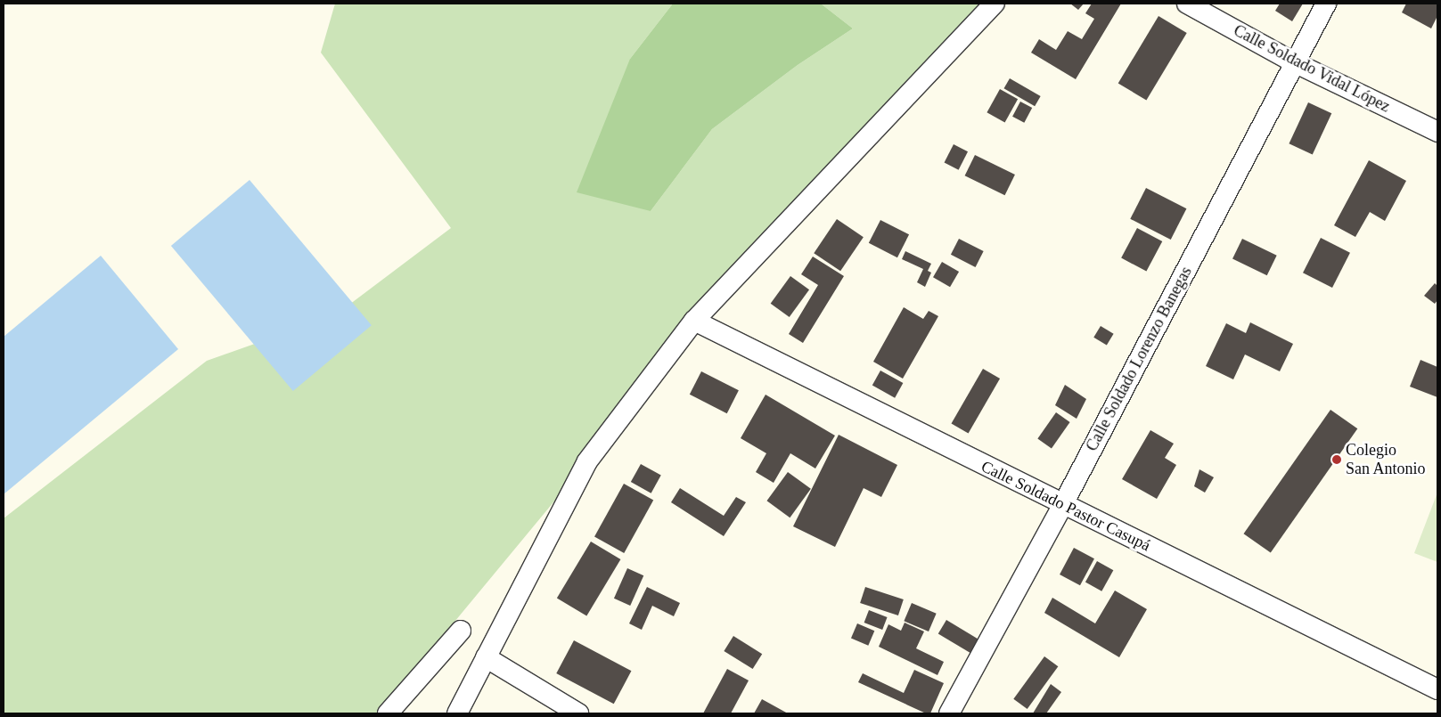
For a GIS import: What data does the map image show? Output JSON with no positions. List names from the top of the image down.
{
  "streets": {
    "street": ["Calle Soldado Vidal López", "Calle Soldado Lorenzo Banegas", "Calle Soldado Pastor Casupá"]
  },
  "crossings": [
    ["Calle Soldado Vidal López", "Calle Soldado Lorenzo Banegas"],
    ["Calle Soldado Lorenzo Banegas", "Calle Soldado Pastor Casupá"]
  ],
  "places": ["Colegio San Antonio"]
}
